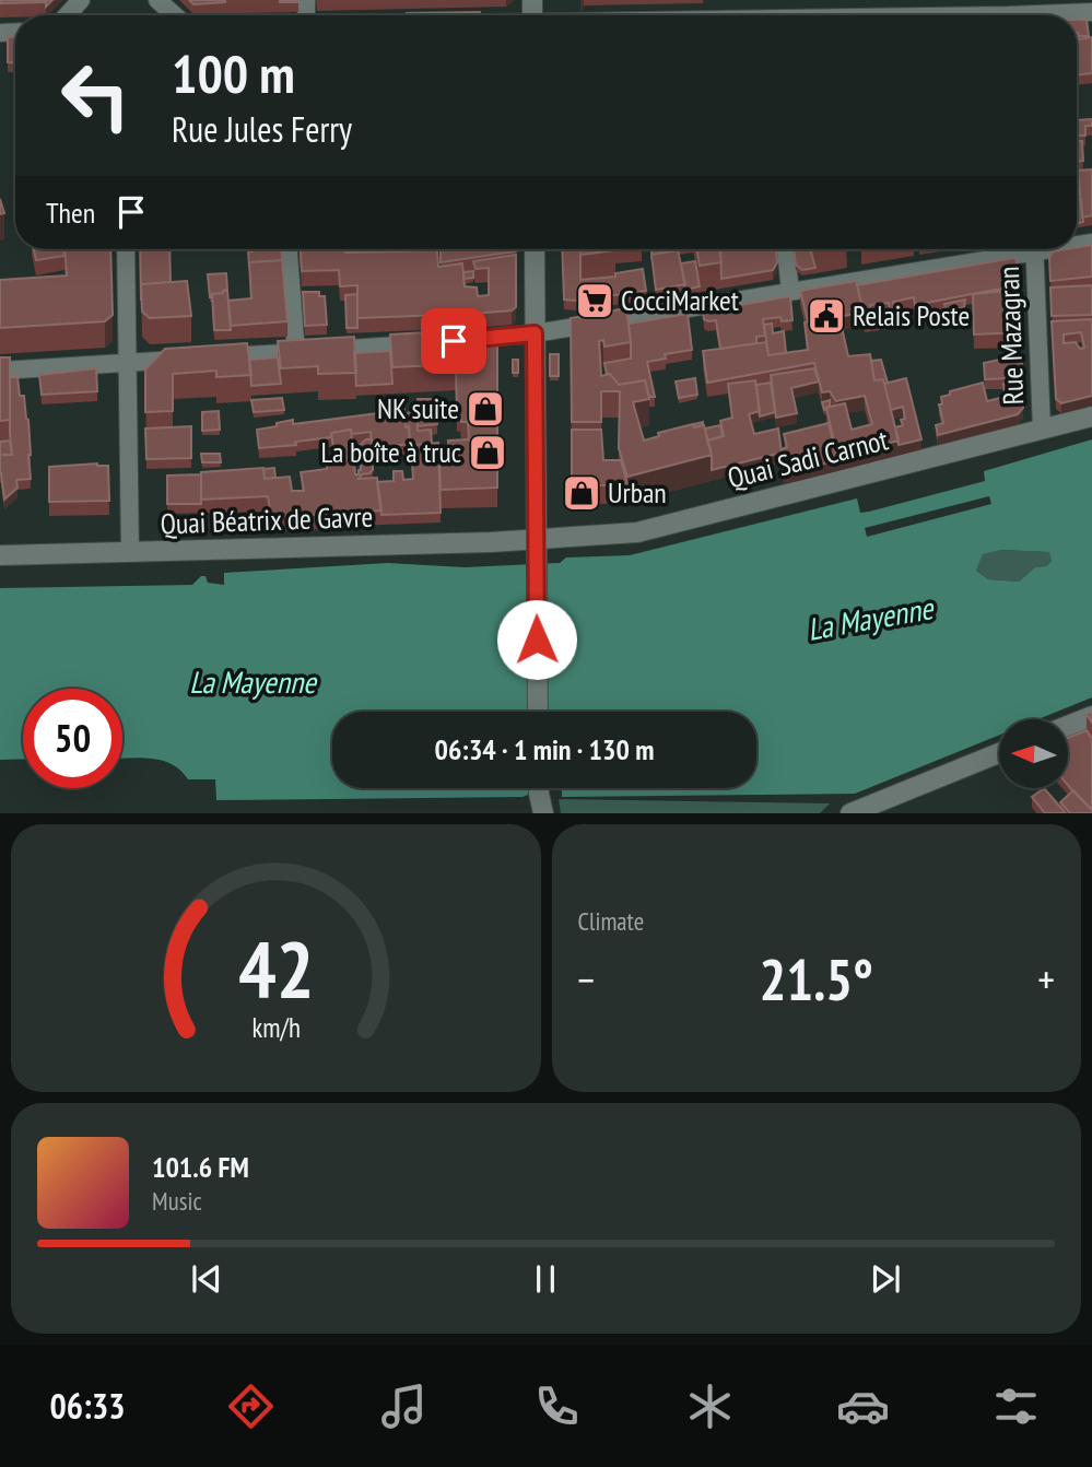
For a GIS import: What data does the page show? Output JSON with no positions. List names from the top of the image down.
{
  "streets": {
    "street": ["Rue Mazagran", "Quai Sadi Carnot", "Quai Béatrix de Gavre"]
  },
  "crossings": [
    ["Rue Mazagran", "Quai Sadi Carnot"],
    ["Quai Sadi Carnot", "Quai Béatrix de Gavre"]
  ],
  "water": ["La Mayenne"],
  "places": {
    "supermarket": ["CocciMarket"],
    "public building": ["Relais Poste"],
    "shop": ["NK suite", "La boîte à truc", "Urban"]
  },
  "north": "left",
  "page": {
    "turn": ["100 m", "Rue Jules Ferry"],
    "then": "Then",
    "limit": "50",
    "trip": "06:34 · 1 min · 130 m",
    "tile": "Climate",
    "heat": ["−", "21.5°", "+"],
    "song": ["101.6 FM", "Music"],
    "tabs": "06:33",
    "gauge": ["42", "km/h"]
  }
}
